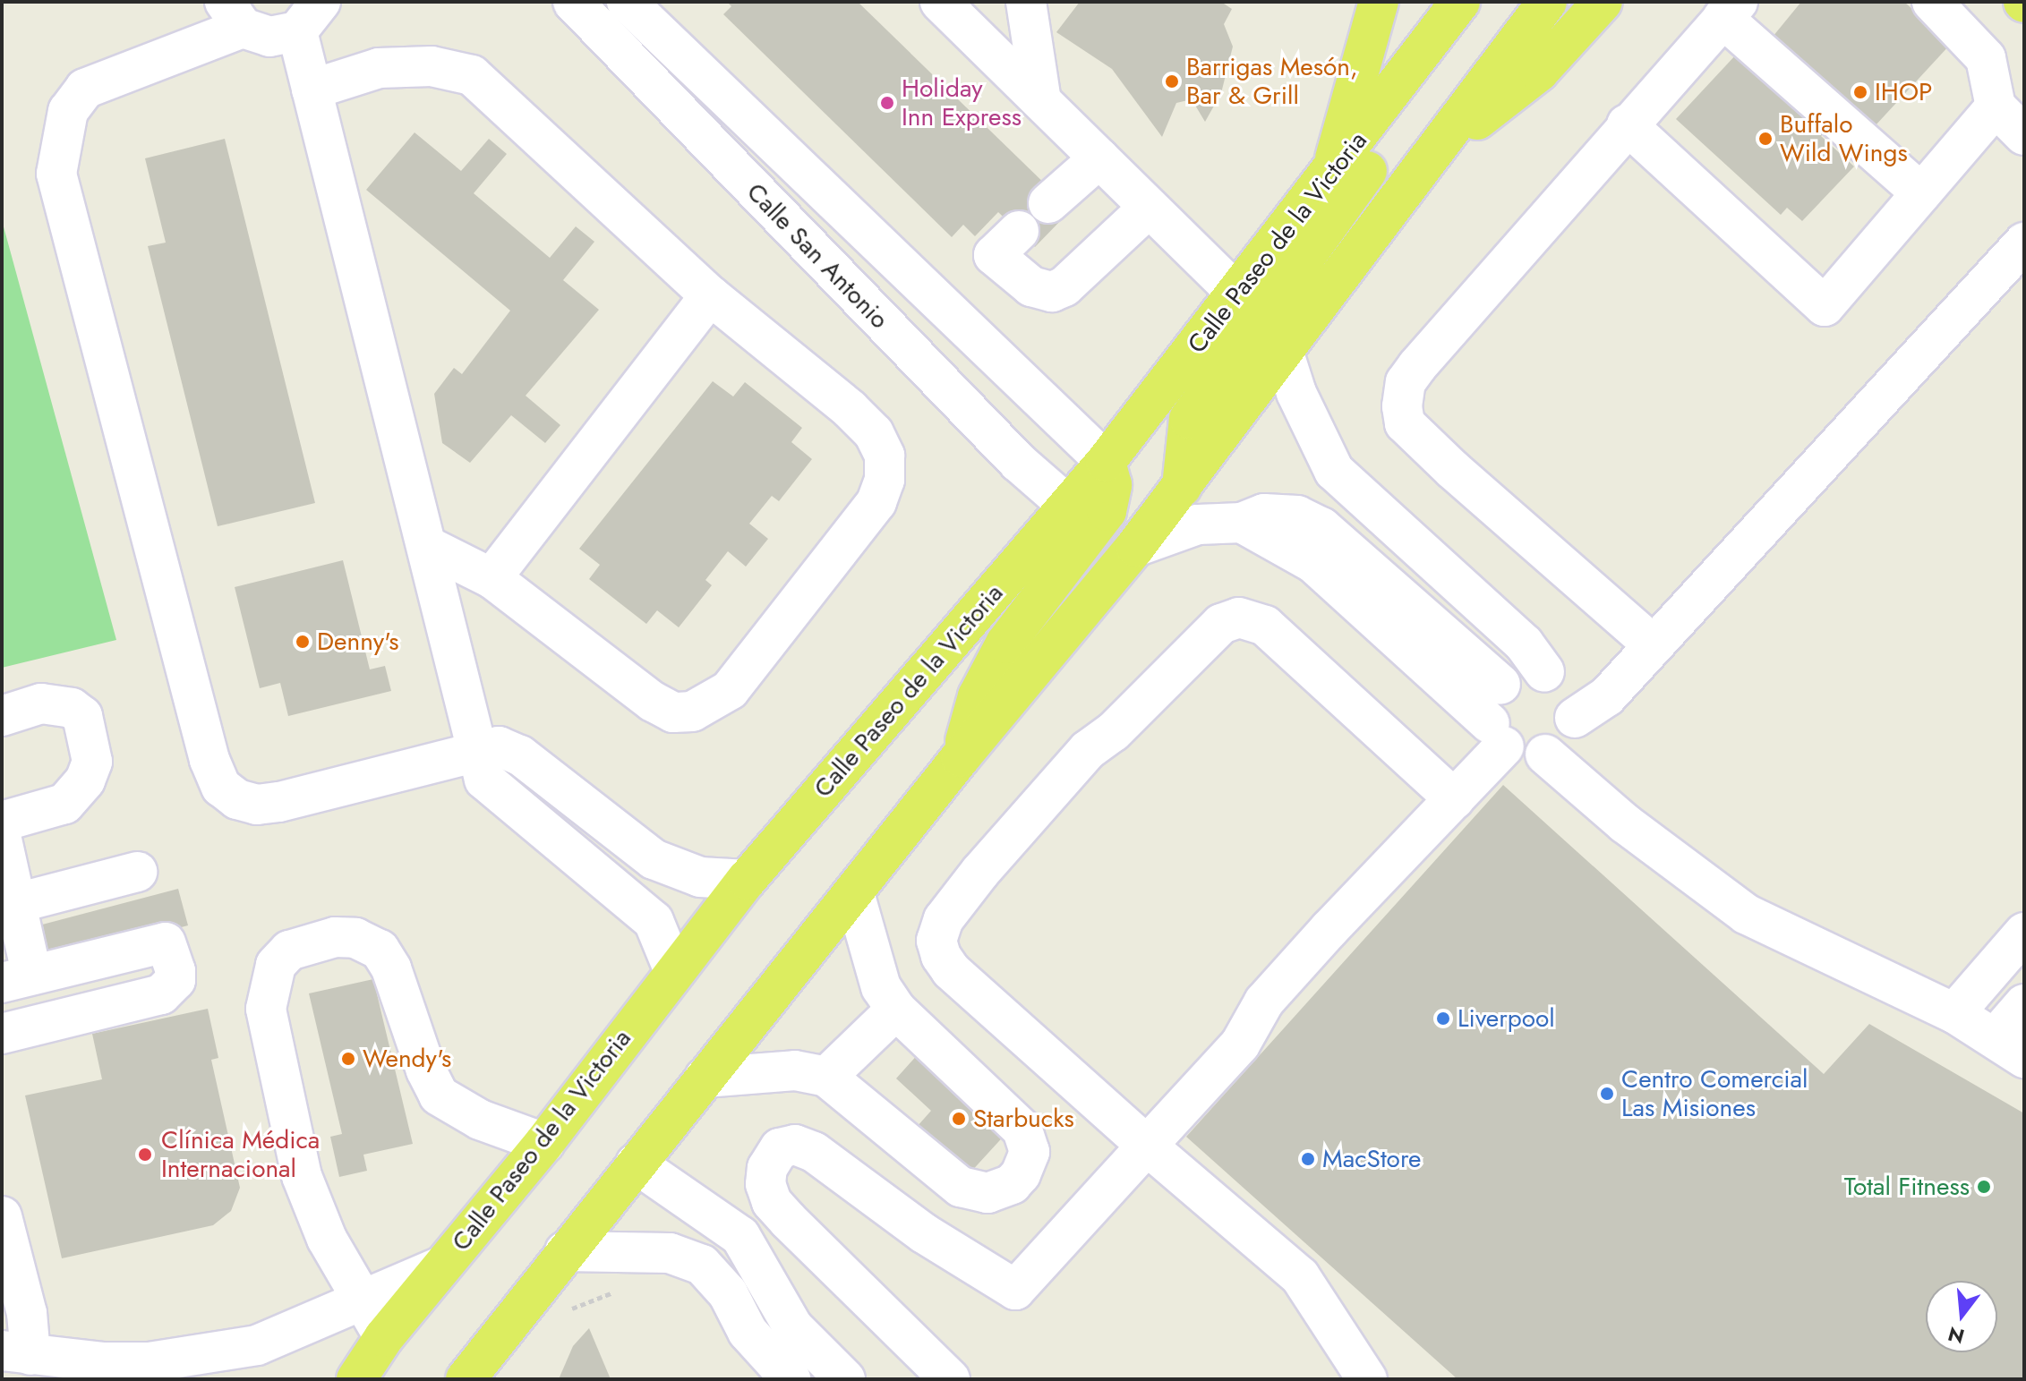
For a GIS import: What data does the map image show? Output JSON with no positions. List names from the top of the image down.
{
  "streets": {
    "main road": ["Calle Paseo de la Victoria"],
    "street": ["Calle San Antonio"]
  },
  "crossings": [
    ["Calle Paseo de la Victoria", "Calle San Antonio"]
  ],
  "places": [
    "Barrigas Mesón, Bar & Grill",
    "IHOP",
    "Holiday Inn Express",
    "Buffalo Wild Wings",
    "Denny's",
    "Liverpool",
    "Wendy's",
    "Centro Comercial Las Misiones",
    "Starbucks",
    "Clínica Médica Internacional",
    "MacStore",
    "Total Fitness"
  ],
  "north": "bottom"
}
